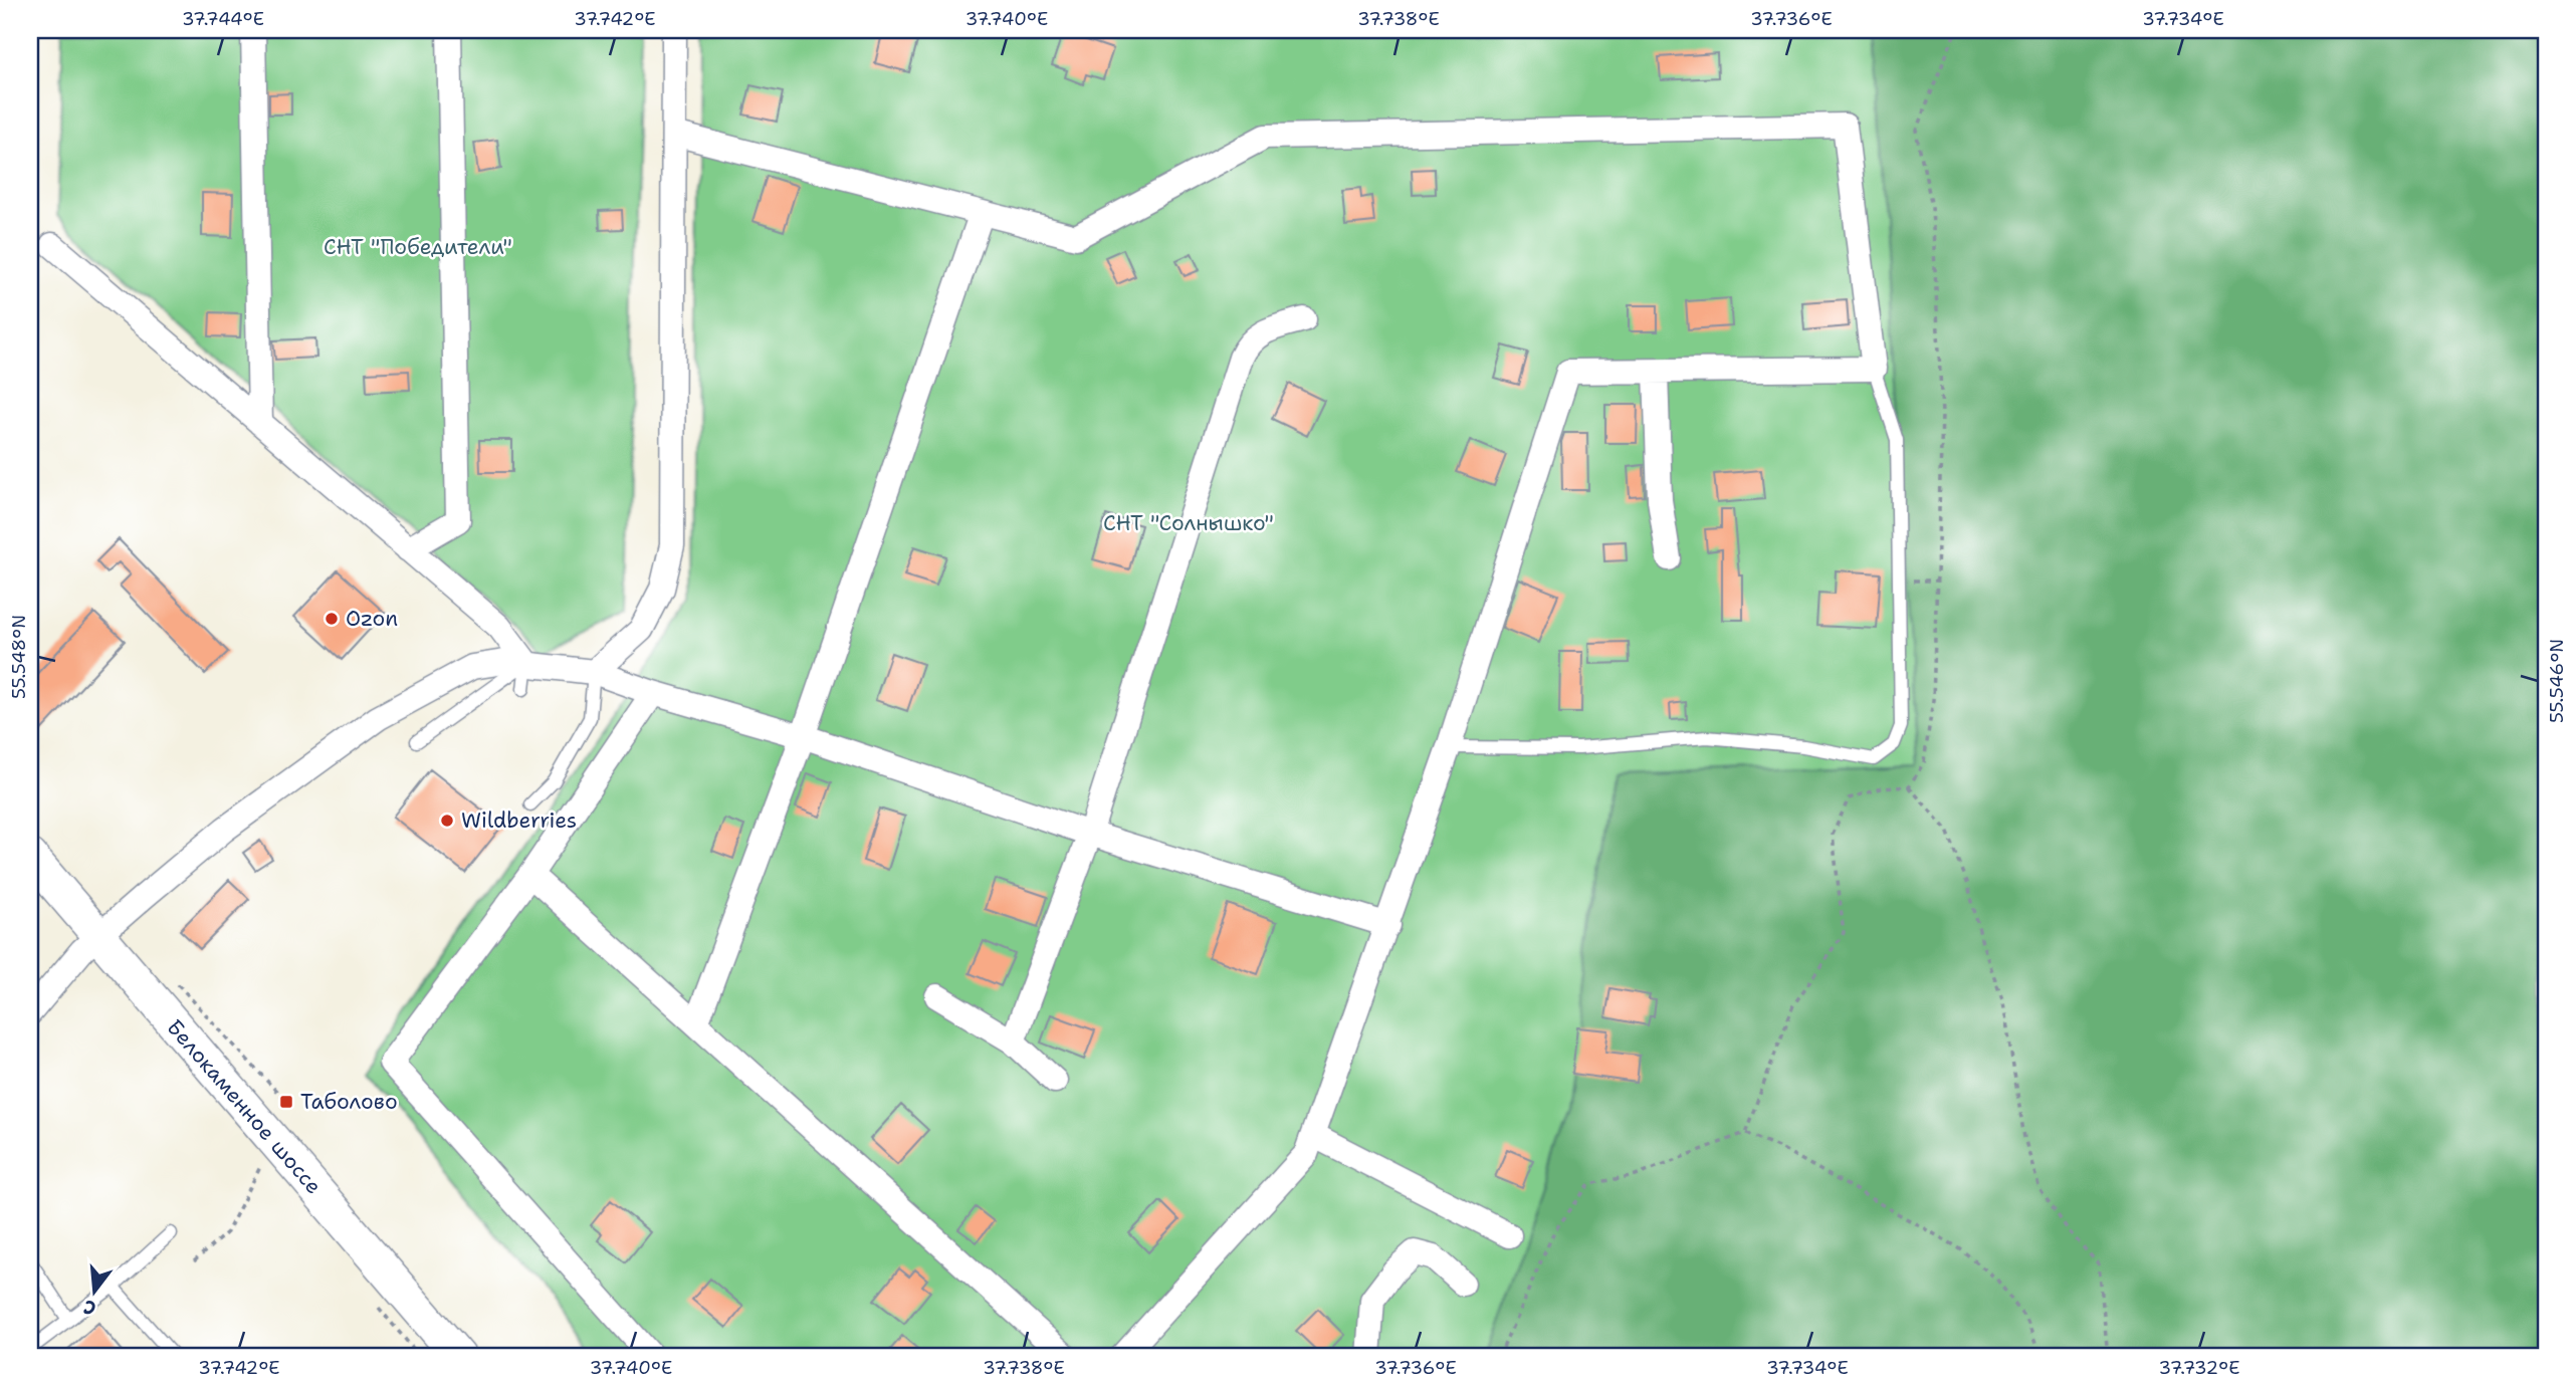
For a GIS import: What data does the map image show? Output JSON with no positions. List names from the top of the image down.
{
  "streets": {
    "main road": ["Белокаменное шоссе"]
  },
  "parks": ["СНТ \"Победители\"", "СНТ \"Солнышко\""],
  "places": {
    "other": ["Ozon", "Wildberries"],
    "transit": ["Таболово"]
  },
  "north": "bottom",
  "coordinates": [
    "37.744°E",
    "37.742°E",
    "37.740°E",
    "37.738°E",
    "37.736°E",
    "37.734°E",
    "55.548°N",
    "55.546°N",
    "37.732°E"
  ]
}
